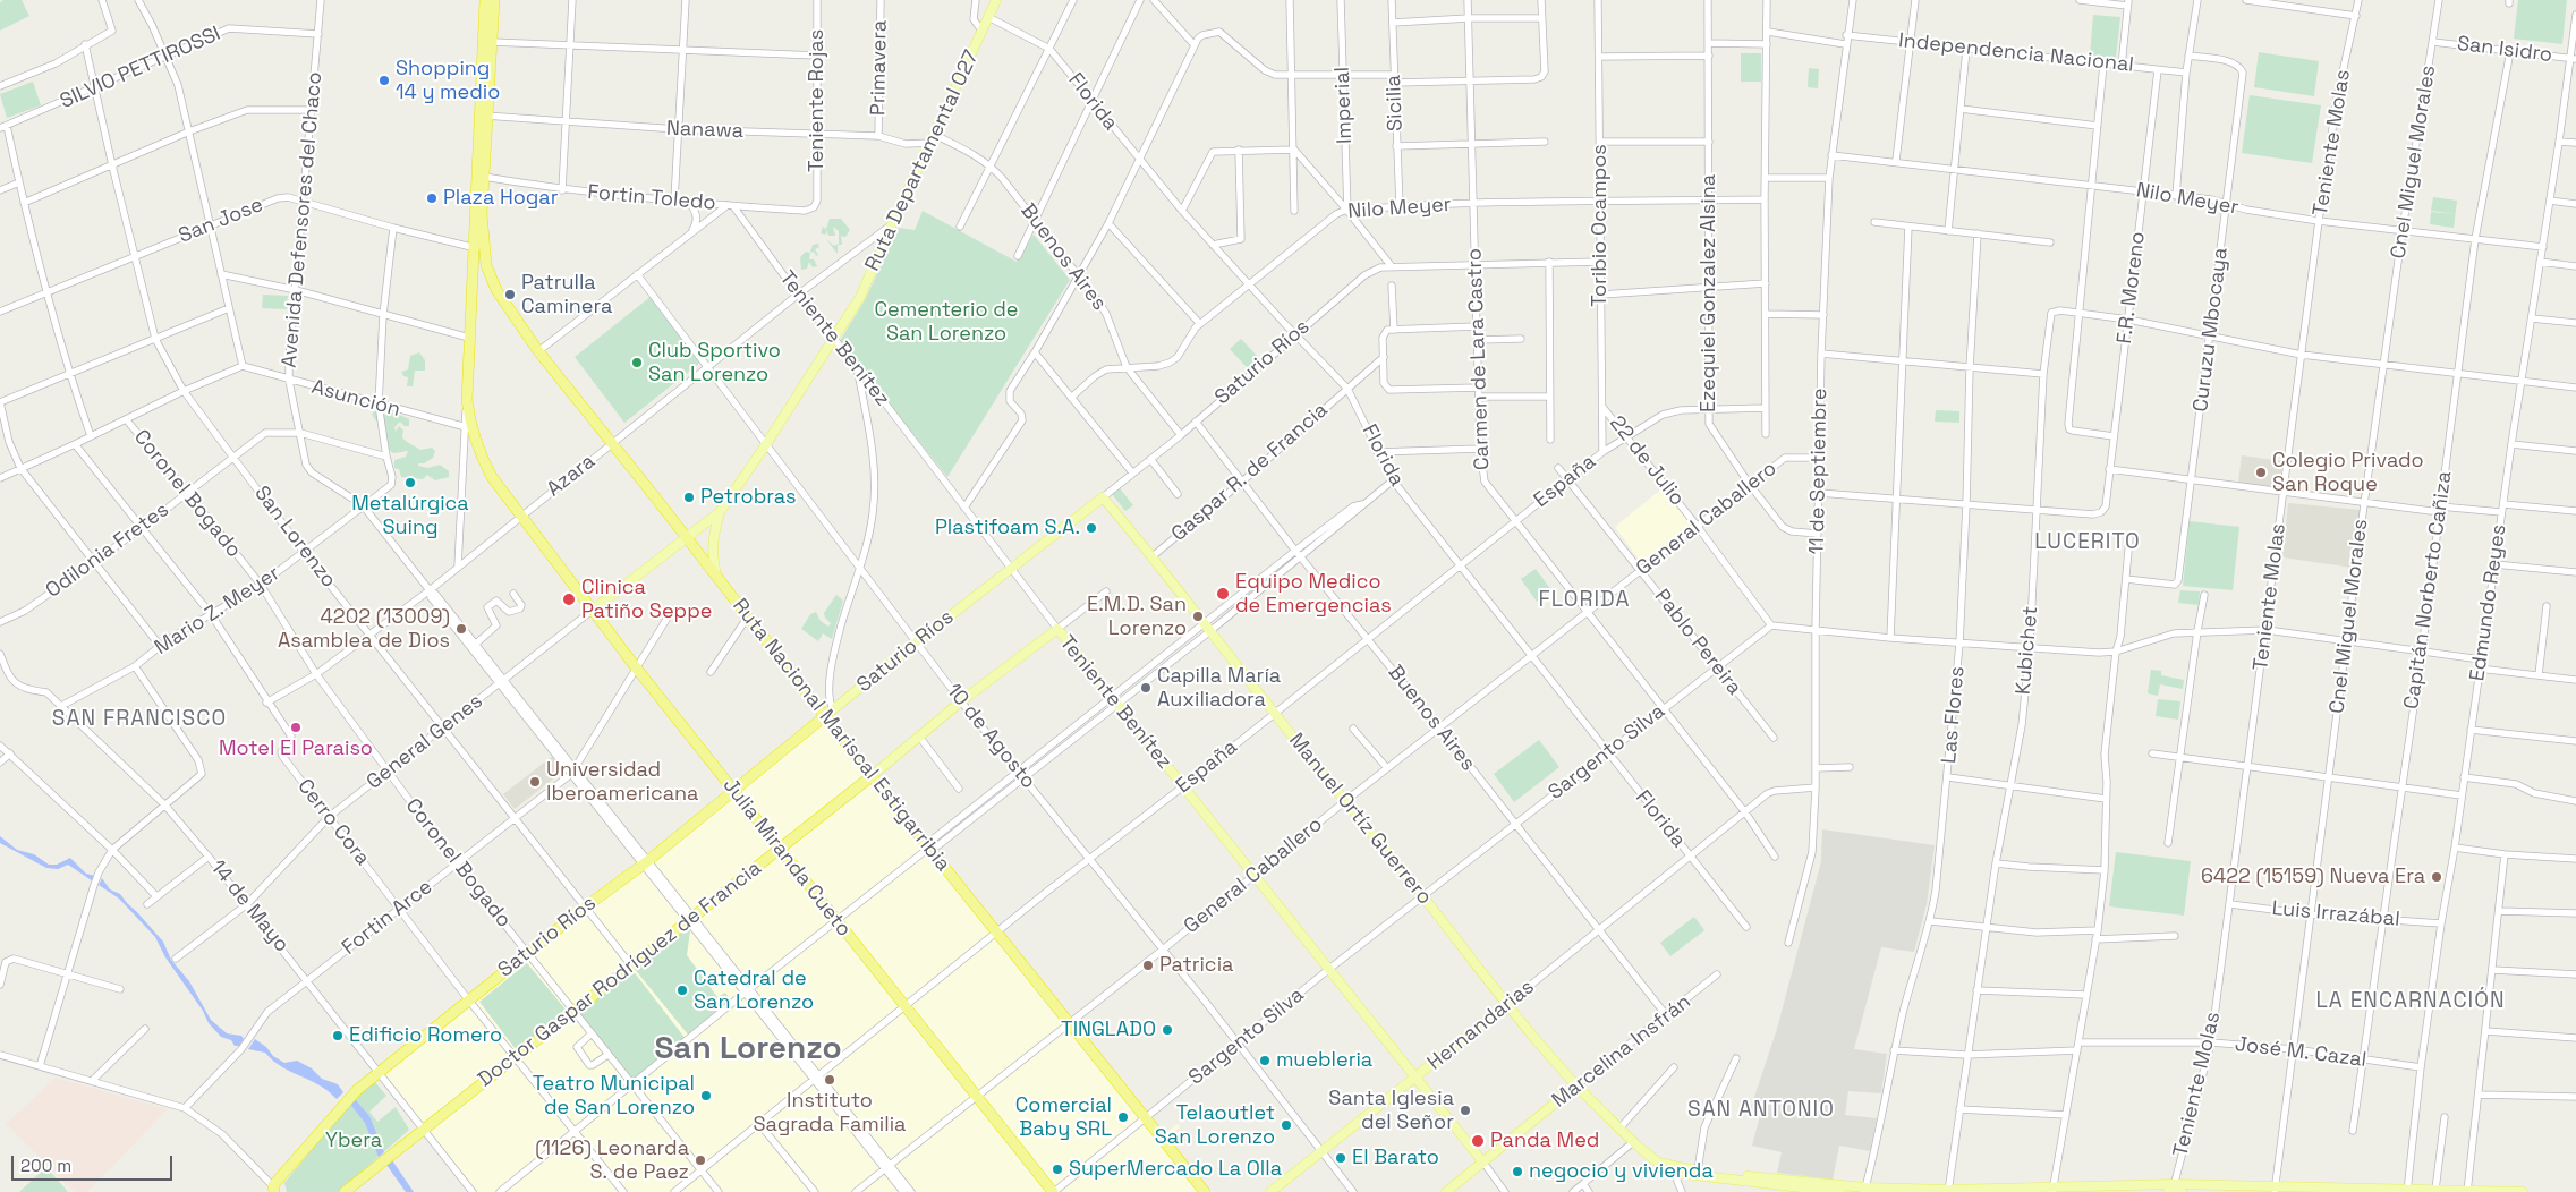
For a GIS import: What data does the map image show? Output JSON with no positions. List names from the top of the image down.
{
  "streets": {
    "highway": [
      "Saturio Ríos",
      "Ruta Nacional Mariscal Estigarribia",
      "Julia Miranda Cueto",
      "Doctor Gaspar Rodríguez de Francia"
    ],
    "main road": [
      "Ruta Departamental 027",
      "Teniente Benítez",
      "General Genes",
      "Manuel Ortíz Guerrero",
      "Hernandarias",
      "Marcelina Insfrán"
    ],
    "street": [
      "San Isidro",
      "Independencia Nacional",
      "SILVIO PETTIROSSI",
      "Primavera",
      "Teniente Rojas",
      "Florida",
      "Sicilia",
      "Imperial",
      "Nanawa",
      "Teniente Molas",
      "Cnel Miguel Morales",
      "Fortin Toledo",
      "Nilo Meyer",
      "Avenida Defensores del Chaco",
      "San Jose",
      "Toribio Ocampos",
      "Buenos Aires",
      "F.R. Moreno",
      "Ezequiel Gonzalez Alsina",
      "Curuzu Mbocaya",
      "Carmen de Lara Castro",
      "Asunción",
      "22 de Julio",
      "11 de Septiembre",
      "Gaspar R. de Francia",
      "Azara",
      "España",
      "Coronel Bogado",
      "General Caballero",
      "San Lorenzo",
      "Odilonia Fretes",
      "Capitán Norberto Cañiza",
      "Edmundo Reyes",
      "Mario Z. Meyer",
      "Pablo Pereira",
      "Kubichet",
      "Las Flores",
      "10 de Agosto",
      "Sargento Silva",
      "Cerro Cora",
      "14 de Mayo",
      "Luis Irrazábal",
      "Fortin Arce",
      "José M. Cazal"
    ]
  },
  "crossings": [
    ["San Isidro", "Cnel Miguel Morales"],
    ["San Isidro", "Capitán Norberto Cañiza"],
    ["San Isidro", "Edmundo Reyes"],
    ["Independencia Nacional", "F.R. Moreno"],
    ["Independencia Nacional", "11 de Septiembre"],
    ["SILVIO PETTIROSSI", "Avenida Defensores del Chaco"],
    ["SILVIO PETTIROSSI", "San Lorenzo"],
    ["Primavera", "Nanawa"],
    ["Teniente Rojas", "Nanawa"],
    ["Teniente Rojas", "Fortin Toledo"],
    ["Florida", "Ruta Departamental 027"],
    ["Florida", "Nilo Meyer"],
    ["Florida", "Saturio Ríos"],
    ["Florida", "Gaspar R. de Francia"],
    ["Florida", "España"],
    ["Florida", "General Caballero"],
    ["Florida", "Sargento Silva"],
    ["Florida", "Hernandarias"],
    ["Sicilia", "Nilo Meyer"],
    ["Imperial", "Nilo Meyer"],
    ["Nanawa", "Ruta Departamental 027"],
    ["Nanawa", "Buenos Aires"],
    ["Nanawa", "Ruta Nacional Mariscal Estigarribia"],
    ["Teniente Molas", "Nilo Meyer"],
    ["Teniente Molas", "Luis Irrazábal"],
    ["Teniente Molas", "José M. Cazal"],
    ["Ruta Departamental 027", "Buenos Aires"],
    ["Ruta Departamental 027", "Teniente Benítez"],
    ["Ruta Departamental 027", "Azara"],
    ["Ruta Departamental 027", "Ruta Nacional Mariscal Estigarribia"],
    ["Ruta Departamental 027", "10 de Agosto"],
    ["Ruta Departamental 027", "General Genes"],
    ["Cnel Miguel Morales", "Nilo Meyer"],
    ["Cnel Miguel Morales", "Luis Irrazábal"],
    ["Cnel Miguel Morales", "José M. Cazal"],
    ["Fortin Toledo", "Teniente Benítez"],
    ["Fortin Toledo", "Ruta Nacional Mariscal Estigarribia"],
    ["Nilo Meyer", "Toribio Ocampos"],
    ["Nilo Meyer", "Buenos Aires"],
    ["Nilo Meyer", "F.R. Moreno"],
    ["Nilo Meyer", "Ezequiel Gonzalez Alsina"],
    ["Nilo Meyer", "Curuzu Mbocaya"],
    ["Nilo Meyer", "Carmen de Lara Castro"],
    ["Nilo Meyer", "11 de Septiembre"],
    ["Nilo Meyer", "Capitán Norberto Cañiza"],
    ["Nilo Meyer", "Edmundo Reyes"],
    ["Avenida Defensores del Chaco", "San Jose"],
    ["Avenida Defensores del Chaco", "Saturio Ríos"],
    ["Avenida Defensores del Chaco", "Asunción"],
    ["Avenida Defensores del Chaco", "Azara"],
    ["Avenida Defensores del Chaco", "España"],
    ["Avenida Defensores del Chaco", "General Caballero"],
    ["Avenida Defensores del Chaco", "Odilonia Fretes"],
    ["Avenida Defensores del Chaco", "Mario Z. Meyer"],
    ["Avenida Defensores del Chaco", "General Genes"],
    ["Avenida Defensores del Chaco", "Fortin Arce"],
    ["Avenida Defensores del Chaco", "Doctor Gaspar Rodríguez de Francia"],
    ["San Jose", "San Lorenzo"],
    ["San Jose", "Mario Z. Meyer"],
    ["San Jose", "Ruta Nacional Mariscal Estigarribia"],
    ["San Jose", "Julia Miranda Cueto"],
    ["Toribio Ocampos", "Saturio Ríos"],
    ["Toribio Ocampos", "22 de Julio"],
    ["Toribio Ocampos", "España"],
    ["Buenos Aires", "Saturio Ríos"],
    ["Buenos Aires", "Gaspar R. de Francia"],
    ["Buenos Aires", "España"],
    ["Buenos Aires", "General Caballero"],
    ["Buenos Aires", "Sargento Silva"],
    ["Buenos Aires", "Hernandarias"],
    ["Buenos Aires", "Marcelina Insfrán"],
    ["F.R. Moreno", "Kubichet"],
    ["Ezequiel Gonzalez Alsina", "11 de Septiembre"],
    ["Ezequiel Gonzalez Alsina", "España"],
    ["Ezequiel Gonzalez Alsina", "General Caballero"],
    ["Teniente Benítez", "Saturio Ríos"],
    ["Teniente Benítez", "Azara"],
    ["Teniente Benítez", "España"],
    ["Teniente Benítez", "General Caballero"],
    ["Teniente Benítez", "Sargento Silva"],
    ["Teniente Benítez", "Doctor Gaspar Rodríguez de Francia"],
    ["Teniente Benítez", "Hernandarias"],
    ["Teniente Benítez", "Marcelina Insfrán"],
    ["Carmen de Lara Castro", "Saturio Ríos"],
    ["Carmen de Lara Castro", "España"],
    ["Carmen de Lara Castro", "General Caballero"],
    ["Carmen de Lara Castro", "Sargento Silva"],
    ["Carmen de Lara Castro", "Hernandarias"],
    ["Saturio Ríos", "Coronel Bogado"],
    ["Saturio Ríos", "San Lorenzo"],
    ["Saturio Ríos", "Ruta Nacional Mariscal Estigarribia"],
    ["Saturio Ríos", "10 de Agosto"],
    ["Saturio Ríos", "Manuel Ortíz Guerrero"],
    ["Saturio Ríos", "Cerro Cora"],
    ["Saturio Ríos", "Julia Miranda Cueto"],
    ["Saturio Ríos", "14 de Mayo"],
    ["Asunción", "Mario Z. Meyer"],
    ["Asunción", "Julia Miranda Cueto"],
    ["22 de Julio", "España"],
    ["22 de Julio", "General Caballero"],
    ["22 de Julio", "Sargento Silva"],
    ["11 de Septiembre", "General Caballero"],
    ["11 de Septiembre", "Hernandarias"],
    ["Gaspar R. de Francia", "Manuel Ortíz Guerrero"],
    ["Azara", "Coronel Bogado"],
    ["Azara", "San Lorenzo"],
    ["Azara", "Ruta Nacional Mariscal Estigarribia"],
    ["Azara", "10 de Agosto"],
    ["Azara", "Cerro Cora"],
    ["Azara", "Julia Miranda Cueto"],
    ["España", "Coronel Bogado"],
    ["España", "Pablo Pereira"],
    ["España", "Ruta Nacional Mariscal Estigarribia"],
    ["España", "10 de Agosto"],
    ["España", "Manuel Ortíz Guerrero"],
    ["España", "Julia Miranda Cueto"],
    ["Coronel Bogado", "Odilonia Fretes"],
    ["Coronel Bogado", "Mario Z. Meyer"],
    ["Coronel Bogado", "General Genes"],
    ["Coronel Bogado", "Fortin Arce"],
    ["Coronel Bogado", "Doctor Gaspar Rodríguez de Francia"],
    ["General Caballero", "Pablo Pereira"],
    ["General Caballero", "Ruta Nacional Mariscal Estigarribia"],
    ["General Caballero", "10 de Agosto"],
    ["General Caballero", "Manuel Ortíz Guerrero"],
    ["General Caballero", "Julia Miranda Cueto"],
    ["San Lorenzo", "Odilonia Fretes"],
    ["San Lorenzo", "Mario Z. Meyer"],
    ["San Lorenzo", "General Genes"],
    ["San Lorenzo", "Fortin Arce"],
    ["San Lorenzo", "Doctor Gaspar Rodríguez de Francia"],
    ["Odilonia Fretes", "Mario Z. Meyer"],
    ["Odilonia Fretes", "Cerro Cora"],
    ["Capitán Norberto Cañiza", "Luis Irrazábal"],
    ["Capitán Norberto Cañiza", "José M. Cazal"],
    ["Edmundo Reyes", "Luis Irrazábal"],
    ["Edmundo Reyes", "José M. Cazal"],
    ["Mario Z. Meyer", "Cerro Cora"],
    ["Mario Z. Meyer", "14 de Mayo"],
    ["Pablo Pereira", "Sargento Silva"],
    ["Ruta Nacional Mariscal Estigarribia", "General Genes"],
    ["Ruta Nacional Mariscal Estigarribia", "Sargento Silva"],
    ["Ruta Nacional Mariscal Estigarribia", "Julia Miranda Cueto"],
    ["Ruta Nacional Mariscal Estigarribia", "Doctor Gaspar Rodríguez de Francia"],
    ["10 de Agosto", "Sargento Silva"],
    ["10 de Agosto", "Doctor Gaspar Rodríguez de Francia"],
    ["10 de Agosto", "Hernandarias"],
    ["General Genes", "Cerro Cora"],
    ["General Genes", "Julia Miranda Cueto"],
    ["General Genes", "14 de Mayo"],
    ["Sargento Silva", "Manuel Ortíz Guerrero"],
    ["Sargento Silva", "Julia Miranda Cueto"],
    ["Manuel Ortíz Guerrero", "Hernandarias"],
    ["Manuel Ortíz Guerrero", "Marcelina Insfrán"],
    ["Cerro Cora", "Fortin Arce"],
    ["Cerro Cora", "Doctor Gaspar Rodríguez de Francia"],
    ["Julia Miranda Cueto", "Fortin Arce"],
    ["Julia Miranda Cueto", "Doctor Gaspar Rodríguez de Francia"],
    ["14 de Mayo", "Fortin Arce"],
    ["14 de Mayo", "Doctor Gaspar Rodríguez de Francia"]
  ],
  "districts": [
    "LUCERITO",
    "FLORIDA",
    "SAN FRANCISCO",
    "LA ENCARNACIÓN",
    "San Lorenzo",
    "SAN ANTONIO"
  ],
  "parks": ["Cementerio de San Lorenzo", "Ybera"],
  "places": [
    "Shopping 14 y medio",
    "Plaza Hogar",
    "Patrulla Caminera",
    "Club Sportivo San Lorenzo",
    "Colegio Privado San Roque",
    "Metalúrgica Suing",
    "Petrobras",
    "Plastifoam S.A.",
    "Equipo Medico de Emergencias",
    "Clinica Patiño Seppe",
    "E.M.D. San Lorenzo",
    "4202 (13009) Asamblea de Dios",
    "Capilla María Auxiliadora",
    "Motel El Paraiso",
    "Universidad Iberoamericana",
    "6422 (15159) Nueva Era",
    "Patricia",
    "Catedral de San Lorenzo",
    "TINGLADO",
    "Edificio Romero",
    "muebleria",
    "Instituto Sagrada Familia",
    "Teatro Municipal de San Lorenzo",
    "Santa Iglesia del Señor",
    "Comercial Baby SRL",
    "Telaoutlet San Lorenzo",
    "Panda Med",
    "El Barato",
    "(1126) Leonarda S. de Paez",
    "SuperMercado La Olla",
    "negocio y vivienda"
  ],
  "scale_bar": "200 m"
}
